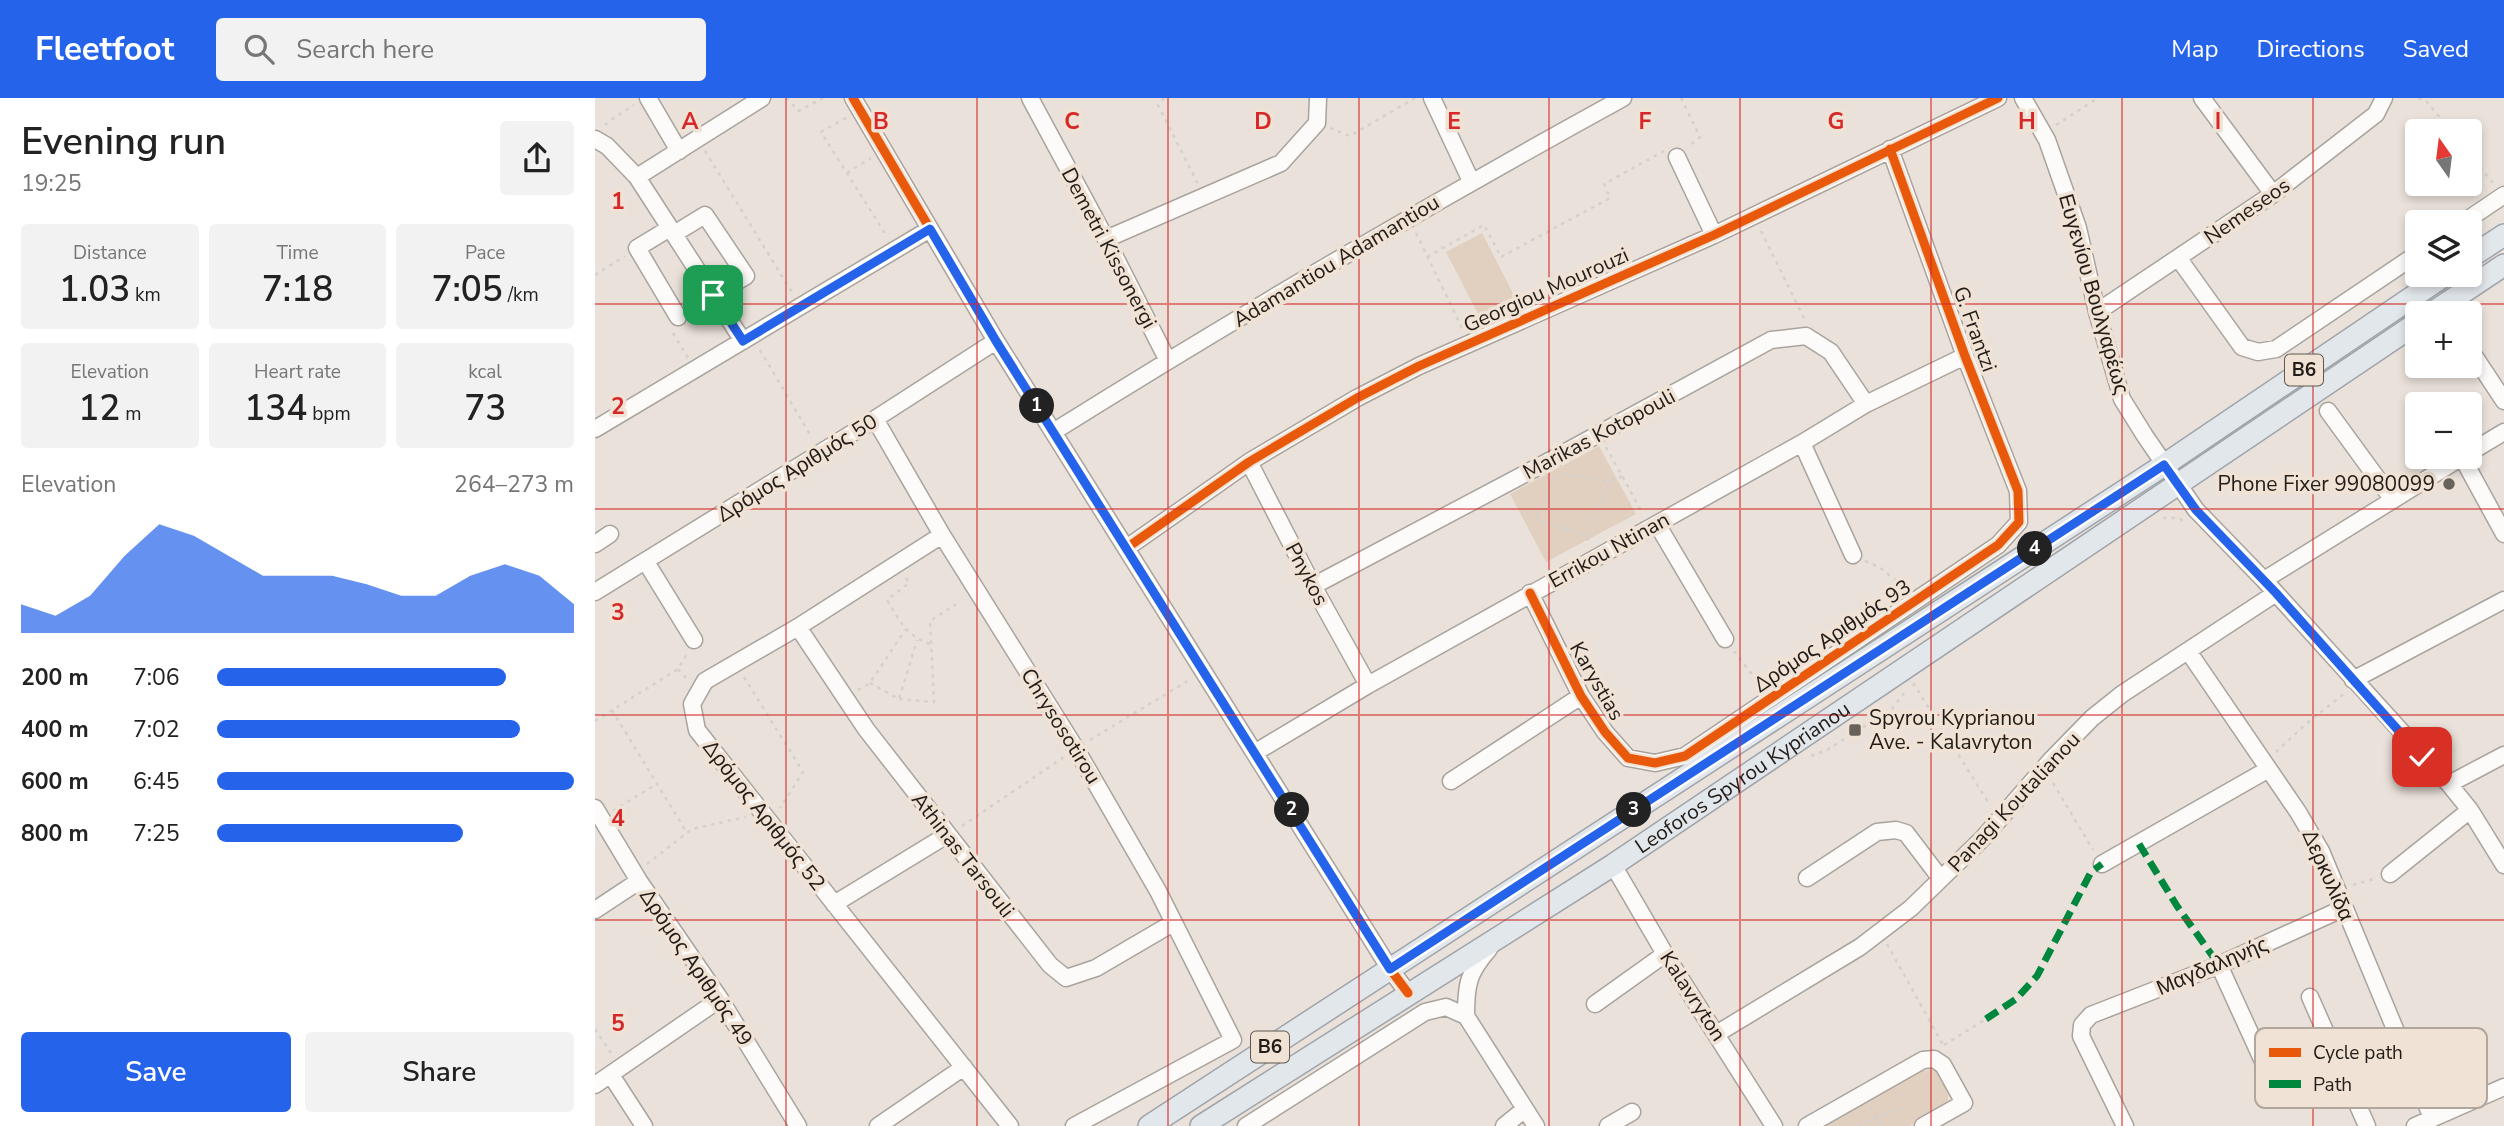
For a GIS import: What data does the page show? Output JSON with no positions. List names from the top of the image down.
{
  "streets": {
    "main road": ["B6", "Leoforos Spyrou Kyprianou"],
    "street": [
      "Nemeseos",
      "Demetri Kissonergi",
      "Adamantiou Adamantiou",
      "Georgiou Mourouzi",
      "Ευγενίου Βουλγαρέως",
      "G. Frantzi",
      "Marikas Kotopouli",
      "Δρόμος Αριθμός 50",
      "Errikou Ntinan",
      "Pnykos",
      "Δρόμος Αριθμός 93",
      "Karystias",
      "Chrysosotirou",
      "Panagi Koutalianou",
      "Δρόμος Αριθμός 52",
      "Athinas Tarsouli",
      "Δερκυλίδα",
      "Μαγδαληνής",
      "Δρόμος Αριθμός 49",
      "Kalavryton"
    ]
  },
  "crossings": [
    ["Nemeseos", "Ευγενίου Βουλγαρέως"],
    ["Demetri Kissonergi", "Adamantiou Adamantiou"],
    ["Georgiou Mourouzi", "G. Frantzi"],
    ["Georgiou Mourouzi", "Pnykos"],
    ["Ευγενίου Βουλγαρέως", "Leoforos Spyrou Kyprianou"],
    ["Ευγενίου Βουλγαρέως", "Panagi Koutalianou"],
    ["G. Frantzi", "Errikou Ntinan"],
    ["G. Frantzi", "Δρόμος Αριθμός 93"],
    ["Marikas Kotopouli", "Pnykos"],
    ["Δρόμος Αριθμός 50", "Chrysosotirou"],
    ["Errikou Ntinan", "Pnykos"],
    ["Errikou Ntinan", "Karystias"],
    ["Δρόμος Αριθμός 93", "Karystias"],
    ["Chrysosotirou", "Δρόμος Αριθμός 52"],
    ["Chrysosotirou", "Athinas Tarsouli"],
    ["Leoforos Spyrou Kyprianou", "Kalavryton"],
    ["Panagi Koutalianou", "Δερκυλίδα"],
    ["Panagi Koutalianou", "Kalavryton"],
    ["Δρόμος Αριθμός 52", "Athinas Tarsouli"],
    ["Δερκυλίδα", "Μαγδαληνής"]
  ],
  "places": {
    "other": ["Phone Fixer 99080099"],
    "transit": ["Spyrou Kyprianou Ave. - Kalavryton"]
  },
  "legend": ["Cycle path", "Path"],
  "north": "top",
  "page": {
    "header": "Fleetfoot",
    "search": "Search here",
    "nav": ["Map", "Directions", "Saved"],
    "heading": ["Evening run", "19:25"],
    "map_buttons": ["+", "−"],
    "stats": [
      ["Distance", "1.03 km"],
      ["Time", "7:18"],
      ["Pace", "7:05 /km"],
      ["Elevation", "12 m"],
      ["Heart rate", "134 bpm"],
      ["kcal", "73"]
    ],
    "pins": [
      "1",
      "4",
      "2",
      "3"
    ],
    "chart": ["Elevation", "264–273 m"],
    "list": [
      {
        "name": "200 m",
        "note": "7:06"
      },
      {
        "name": "400 m",
        "note": "7:02"
      },
      {
        "name": "600 m",
        "note": "6:45"
      },
      {
        "name": "800 m",
        "note": "7:25"
      }
    ],
    "buttons": ["Save", "Share"]
  },
  "grid": {
    "columns": [
      "A",
      "B",
      "C",
      "D",
      "E",
      "F",
      "G",
      "H",
      "I"
    ],
    "rows": [
      "1",
      "2",
      "3",
      "4",
      "5"
    ]
  }
}
